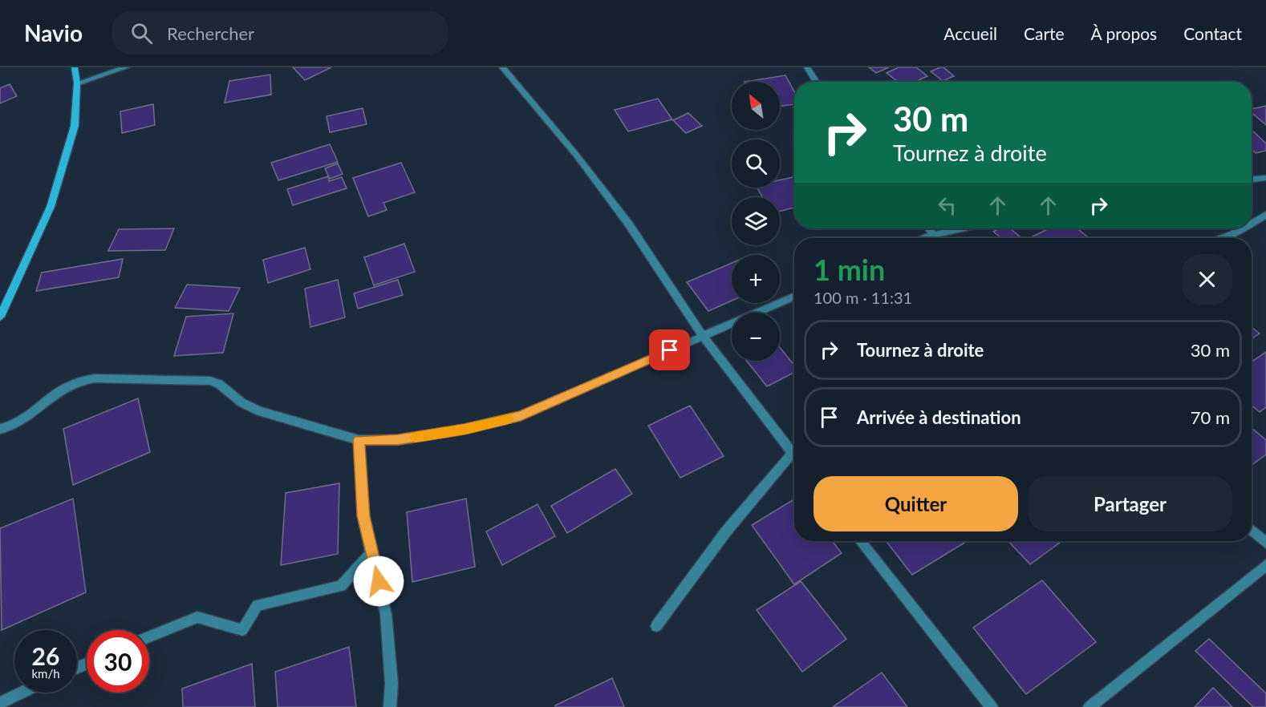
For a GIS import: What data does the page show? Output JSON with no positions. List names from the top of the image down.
{
  "north": "top left",
  "page": {
    "header": "Navio",
    "search": "Rechercher",
    "nav": [
      "Accueil",
      "Carte",
      "À propos",
      "Contact"
    ],
    "map_buttons": ["+", "−"],
    "turn": ["30 m", "Tournez à droite"],
    "heading": ["1 min", "100 m · 11:31"],
    "list": [
      {
        "name": "Tournez à droite",
        "value": "30 m"
      },
      {
        "name": "Arrivée à destination",
        "value": "70 m"
      }
    ],
    "buttons": ["Quitter", "Partager"],
    "speed": "26 km/h",
    "limit": "30"
  }
}
